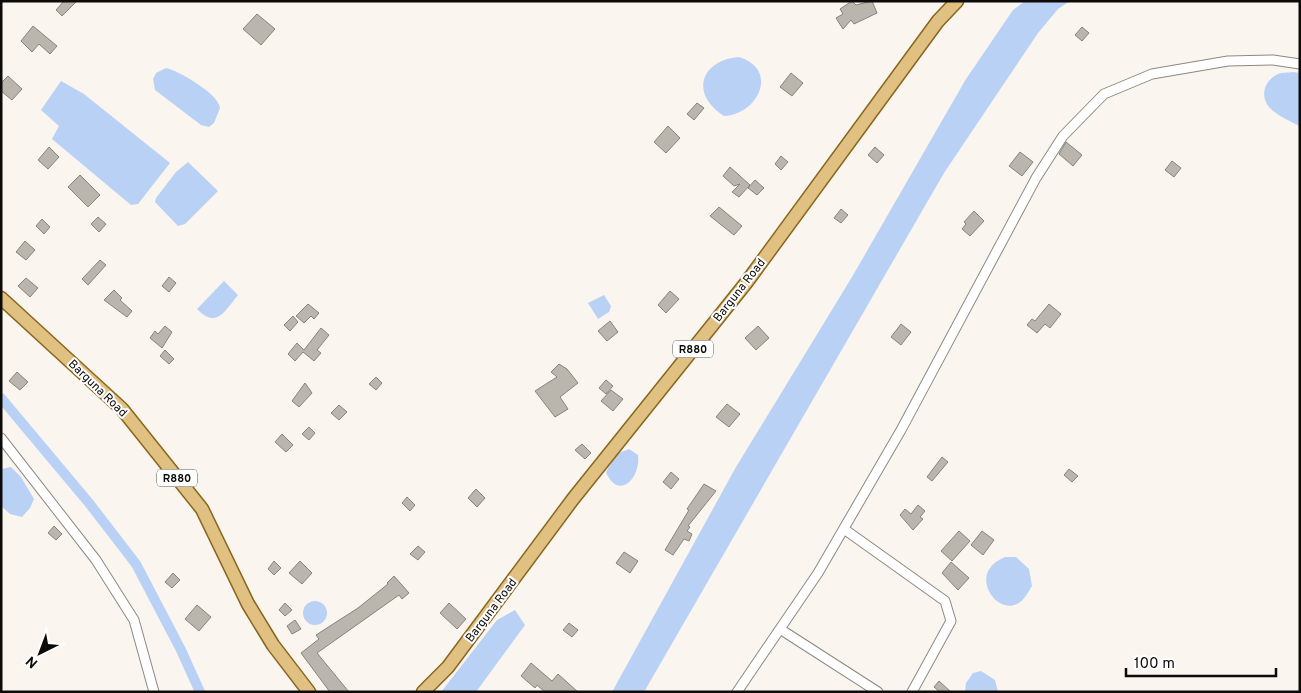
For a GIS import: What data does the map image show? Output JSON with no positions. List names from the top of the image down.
{
  "streets": {
    "main road": ["Barguna Road", "R880"]
  },
  "scale_bar": "100 m",
  "north": "bottom left"
}
